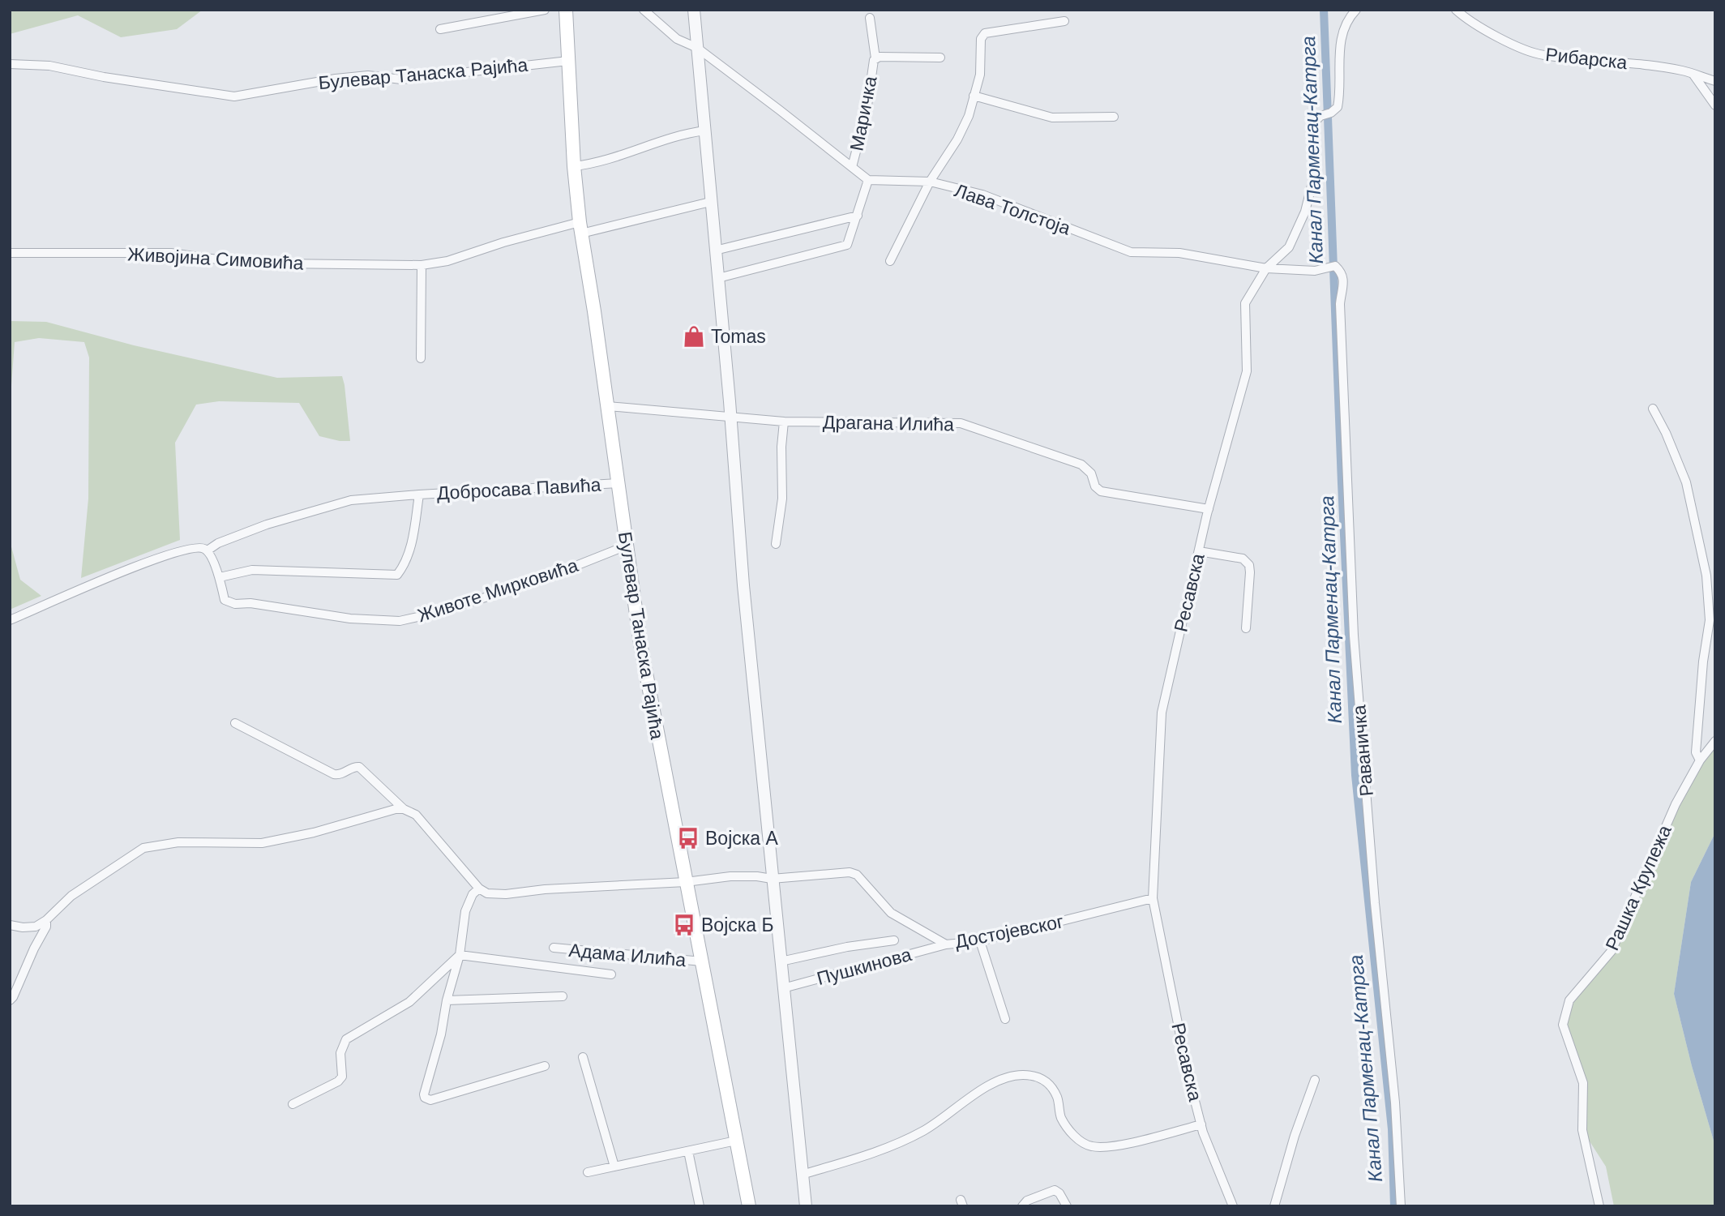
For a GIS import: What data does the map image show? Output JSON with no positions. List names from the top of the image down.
{
  "streets": {
    "main road": ["Булевар Танаска Рајића"],
    "street": [
      "Рибарска",
      "Маричка",
      "Лава Толстоја",
      "Живојина Симовића",
      "Драгана Илића",
      "Добросава Павића",
      "Животе Мирковића",
      "Ресавска",
      "Раваничка",
      "Рашка Крупежа",
      "Достојевског",
      "Адама Илића",
      "Пушкинова"
    ]
  },
  "crossings": [
    ["Булевар Танаска Рајића", "Живојина Симовића"],
    ["Булевар Танаска Рајића", "Добросава Павића"],
    ["Булевар Танаска Рајића", "Животе Мирковића"],
    ["Булевар Танаска Рајића", "Достојевског"],
    ["Булевар Танаска Рајића", "Адама Илића"],
    ["Лава Толстоја", "Ресавска"],
    ["Лава Толстоја", "Раваничка"],
    ["Драгана Илића", "Ресавска"],
    ["Добросава Павића", "Животе Мирковића"],
    ["Ресавска", "Раваничка"],
    ["Ресавска", "Достојевског"],
    ["Достојевског", "Пушкинова"]
  ],
  "water": ["Канал Парменац-Катрга"],
  "places": {
    "shop": ["Tomas"],
    "bus stop": ["Војска А", "Војска Б"]
  }
}
